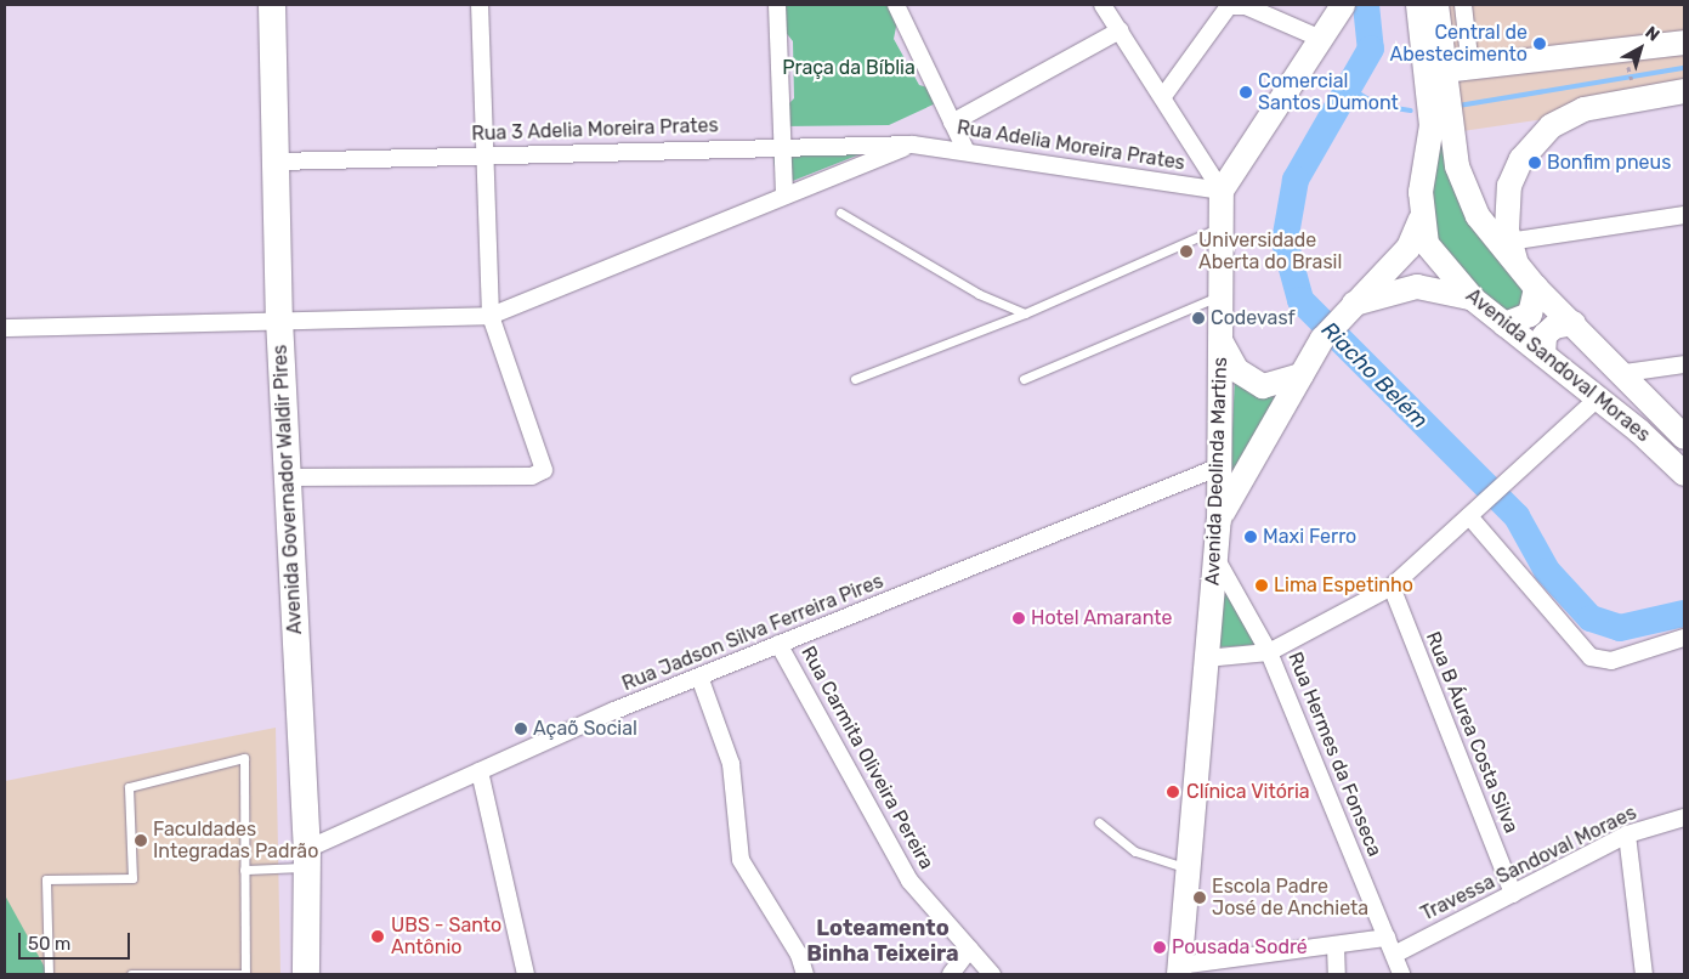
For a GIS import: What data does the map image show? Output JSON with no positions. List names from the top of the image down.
{
  "streets": {
    "main road": ["Avenida Sandoval Moraes", "Avenida Deolinda Martins", "Avenida Governador Waldir Pires"],
    "street": [
      "Rua 3 Adelia Moreira Prates",
      "Rua Adelia Moreira Prates",
      "Rua Jadson Silva Ferreira Pires",
      "Rua B Áurea Costa Silva",
      "Rua Hermes da Fonseca",
      "Rua Carmita Oliveira Pereira",
      "Travessa Sandoval Moraes"
    ]
  },
  "crossings": [
    ["Rua 3 Adelia Moreira Prates", "Rua Adelia Moreira Prates"],
    ["Rua 3 Adelia Moreira Prates", "Avenida Governador Waldir Pires"],
    ["Rua Adelia Moreira Prates", "Avenida Deolinda Martins"],
    ["Avenida Deolinda Martins", "Rua Jadson Silva Ferreira Pires"],
    ["Avenida Deolinda Martins", "Rua Hermes da Fonseca"],
    ["Avenida Governador Waldir Pires", "Rua Jadson Silva Ferreira Pires"],
    ["Rua Jadson Silva Ferreira Pires", "Rua Carmita Oliveira Pereira"],
    ["Rua B Áurea Costa Silva", "Travessa Sandoval Moraes"],
    ["Rua Hermes da Fonseca", "Travessa Sandoval Moraes"]
  ],
  "districts": ["Loteamento Binha Teixeira"],
  "water": ["Riacho Belém"],
  "parks": ["Praça da Bíblia"],
  "places": [
    "Central de Abestecimento",
    "Comercial Santos Dumont",
    "Bonfim pneus",
    "Universidade Aberta do Brasil",
    "Codevasf",
    "Maxi Ferro",
    "Lima Espetinho",
    "Hotel Amarante",
    "Açaõ Social",
    "Clínica Vitória",
    "Faculdades Integradas Padrão",
    "Escola Padre José de Anchieta",
    "UBS - Santo Antônio",
    "Pousada Sodré"
  ],
  "scale_bar": "50 m",
  "north": "top right"
}
